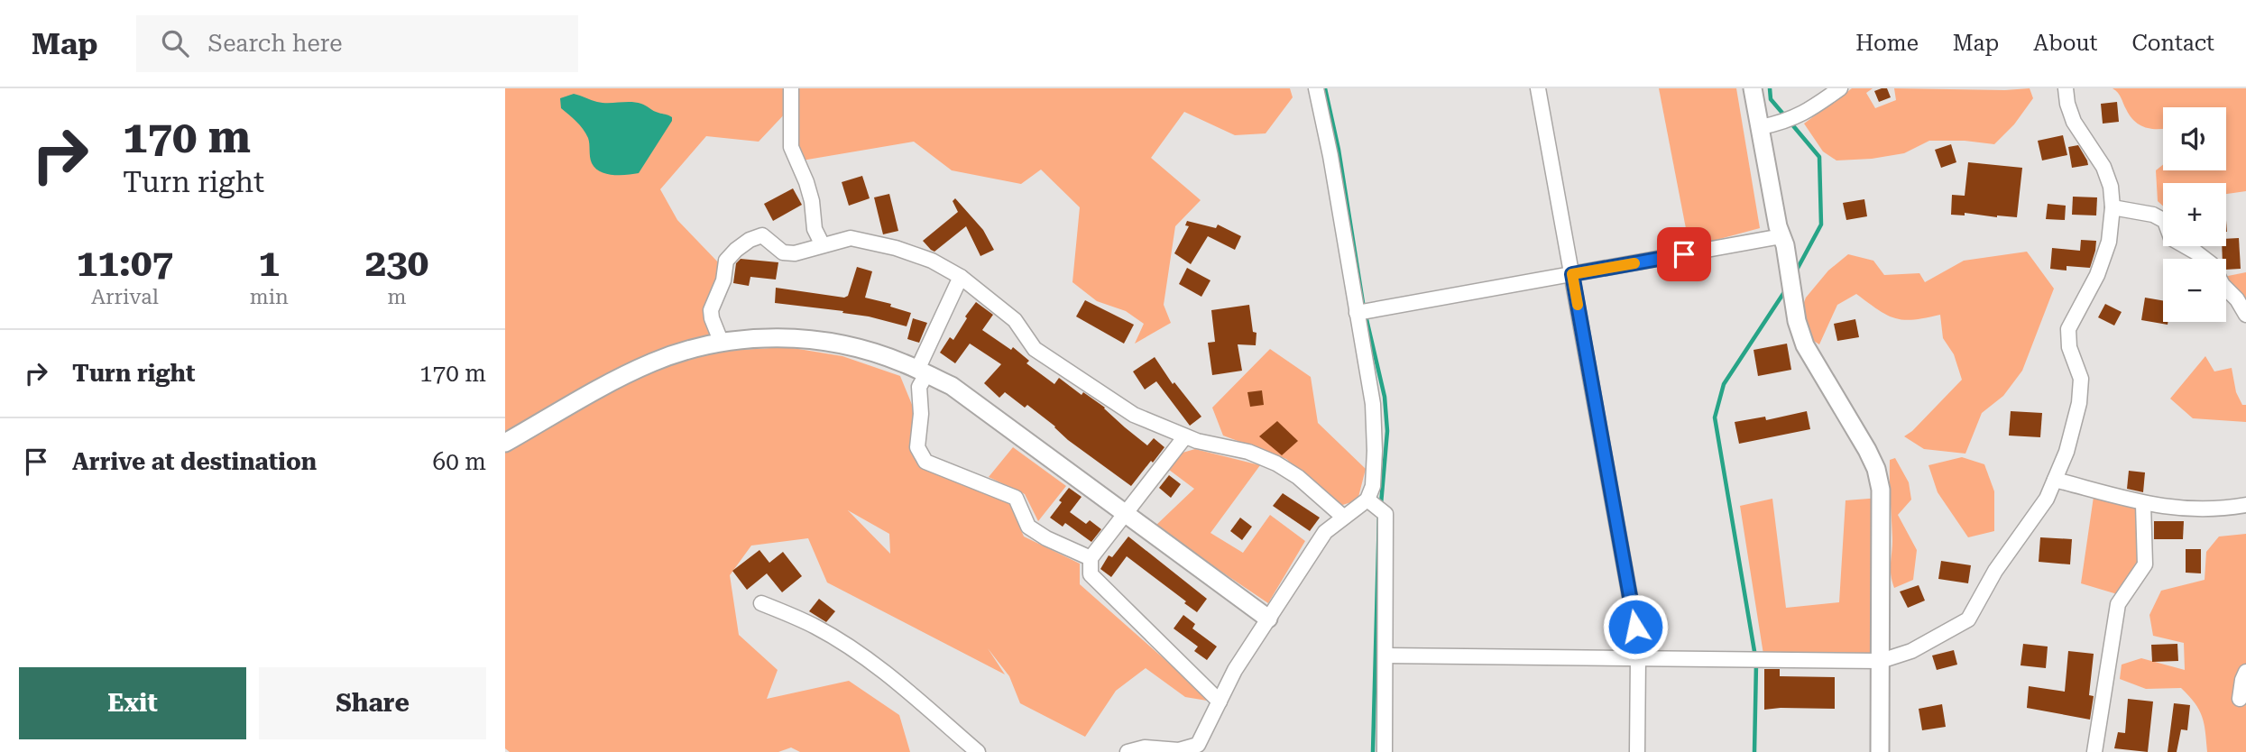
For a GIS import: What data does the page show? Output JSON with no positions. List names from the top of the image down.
{
  "page": {
    "header": "Map",
    "search": "Search here",
    "nav": [
      "Home",
      "Map",
      "About",
      "Contact"
    ],
    "turn": ["170 m", "Turn right"],
    "map_buttons": ["+", "−"],
    "eta": [
      "11:07",
      "Arrival",
      "1",
      "min",
      "230",
      "m"
    ],
    "list": [
      {
        "name": "Turn right",
        "value": "170 m"
      },
      {
        "name": "Arrive at destination",
        "value": "60 m"
      }
    ],
    "buttons": ["Exit", "Share"]
  }
}
